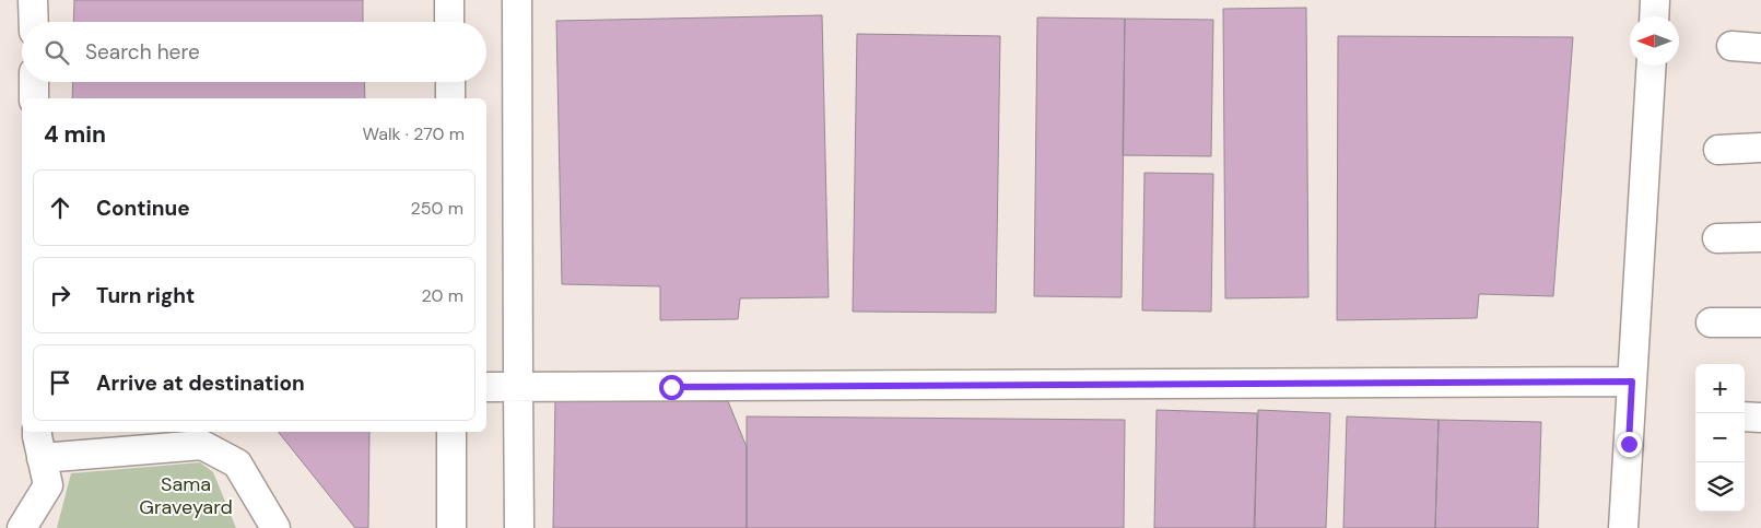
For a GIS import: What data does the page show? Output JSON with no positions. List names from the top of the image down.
{
  "parks": ["Sama Graveyard"],
  "north": "left",
  "page": {
    "search": "Search here",
    "heading": ["4 min", "Walk · 270 m"],
    "list": [
      ["Continue", "250 m"],
      ["Turn right", "20 m"],
      "Arrive at destination"
    ],
    "map_buttons": ["+", "−"]
  }
}
